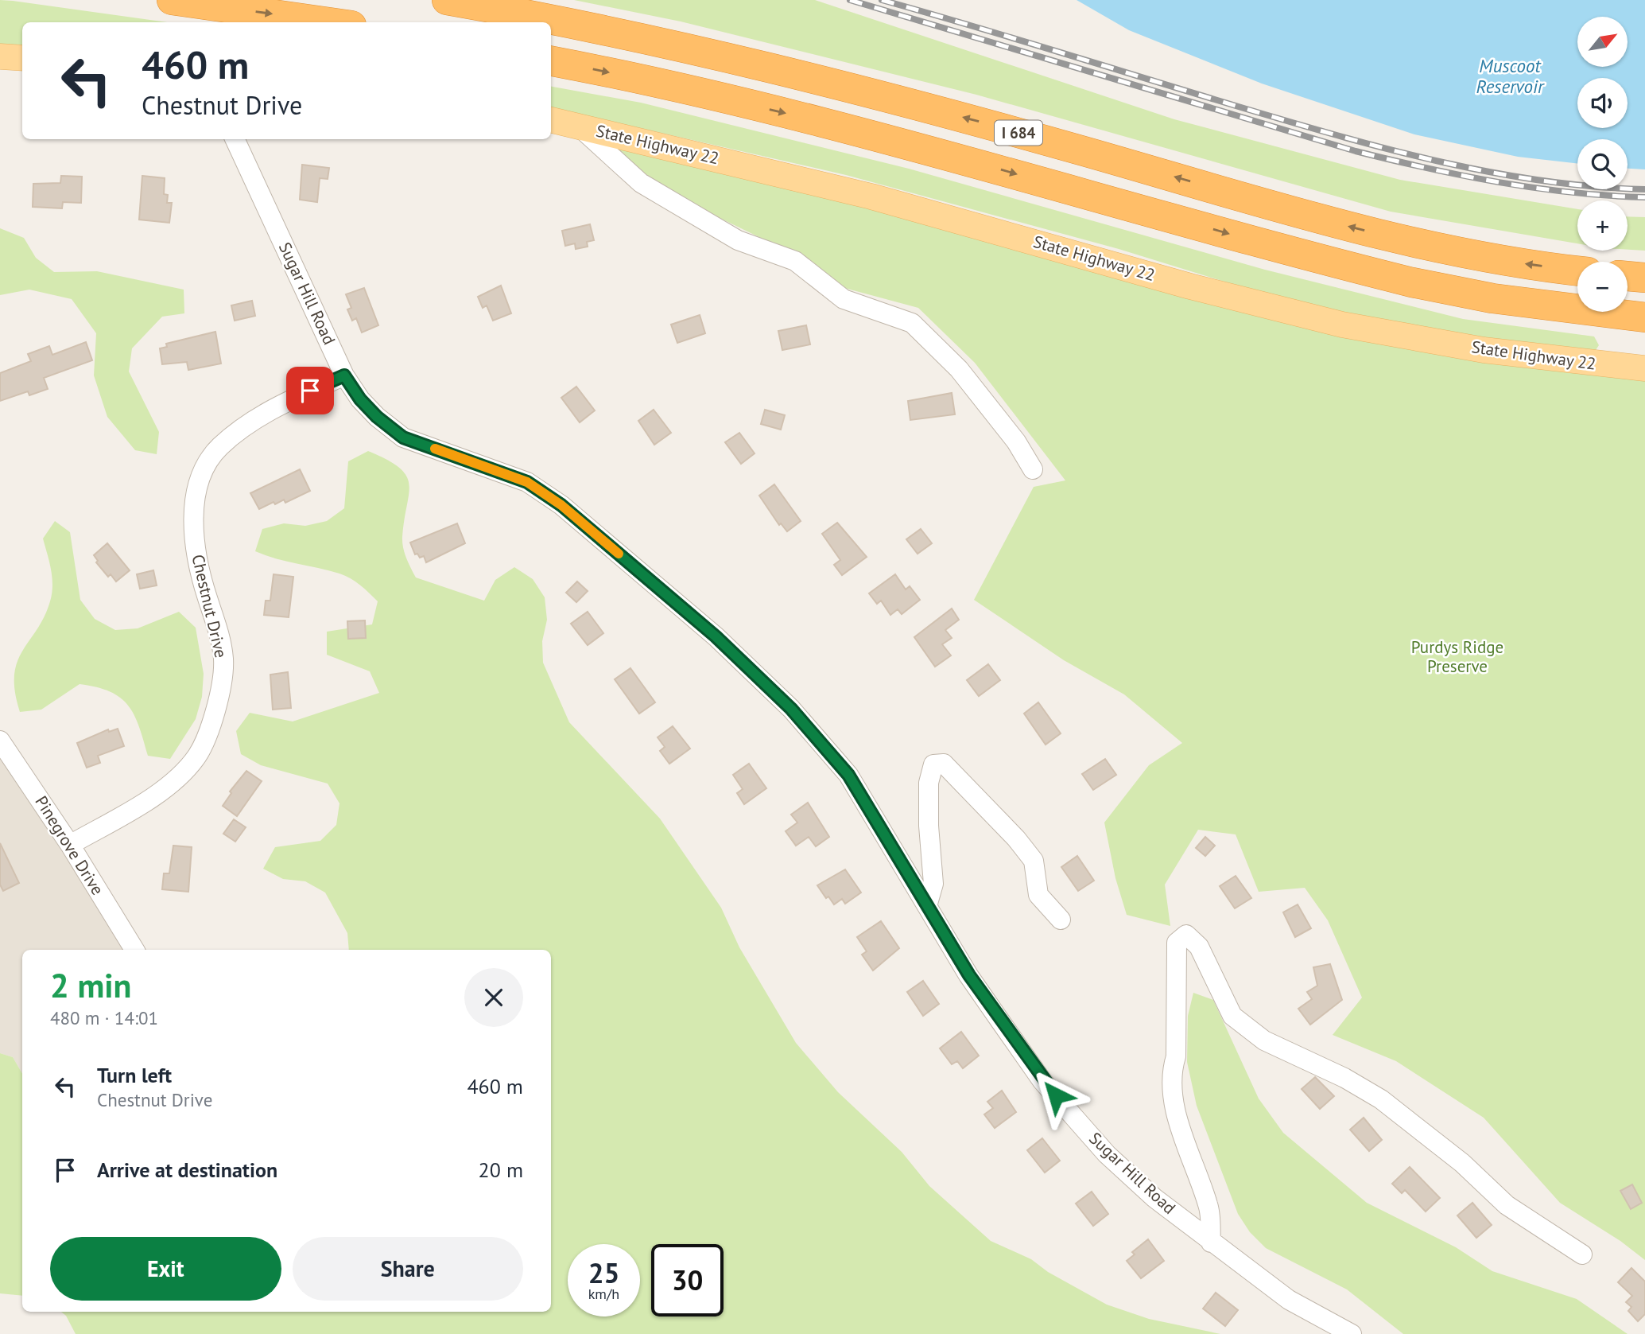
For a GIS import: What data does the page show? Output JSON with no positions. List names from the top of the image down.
{
  "streets": {
    "highway": ["I 684"],
    "main road": ["State Highway 22"],
    "street": ["Sugar Hill Road", "Chestnut Drive", "Pinegrove Drive"]
  },
  "crossings": [
    ["Sugar Hill Road", "Chestnut Drive"],
    ["Chestnut Drive", "Pinegrove Drive"]
  ],
  "water": ["Muscoot Reservoir"],
  "parks": ["Purdys Ridge Preserve"],
  "north": "top right",
  "page": {
    "map_buttons": ["+", "−"],
    "turn": ["460 m", "Chestnut Drive"],
    "heading": ["2 min", "480 m · 14:01"],
    "list": [
      {
        "name": "Turn left",
        "note": "Chestnut Drive",
        "value": "460 m"
      },
      {
        "name": "Arrive at destination",
        "value": "20 m"
      }
    ],
    "buttons": ["Exit", "Share"],
    "speed": "25 km/h",
    "limit": "30"
  }
}
